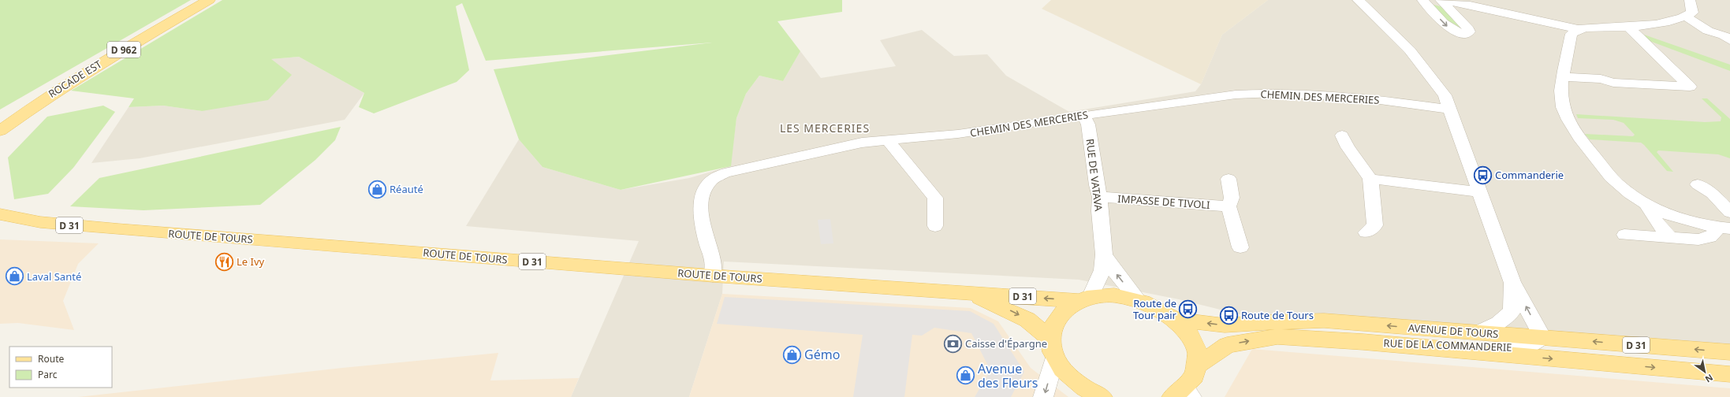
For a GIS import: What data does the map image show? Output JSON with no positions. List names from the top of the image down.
{
  "streets": {
    "main road": [
      "D 962",
      "ROCADE EST",
      "D 31",
      "ROUTE DE TOURS",
      "AVENUE DE TOURS"
    ],
    "street": [
      "CHEMIN DES MERCERIES",
      "RUE DE VATAVA",
      "IMPASSE DE TIVOLI",
      "RUE DE LA COMMANDERIE"
    ]
  },
  "crossings": [
    ["CHEMIN DES MERCERIES", "RUE DE VATAVA"],
    ["CHEMIN DES MERCERIES", "ROUTE DE TOURS"],
    ["CHEMIN DES MERCERIES", "RUE DE LA COMMANDERIE"],
    ["RUE DE VATAVA", "IMPASSE DE TIVOLI"],
    ["RUE DE VATAVA", "ROUTE DE TOURS"],
    ["AVENUE DE TOURS", "RUE DE LA COMMANDERIE"]
  ],
  "districts": ["LES MERCERIES"],
  "places": {
    "bus stop": ["Commanderie", "Route de Tour pair", "Route de Tours"],
    "shop": [
      "Réauté",
      "Laval Santé",
      "Gémo",
      "Avenue des Fleurs"
    ],
    "restaurant": ["Le Ivy"],
    "bank": ["Caisse d'Épargne"]
  },
  "legend": ["Route", "Parc"],
  "north": "bottom right"
}
